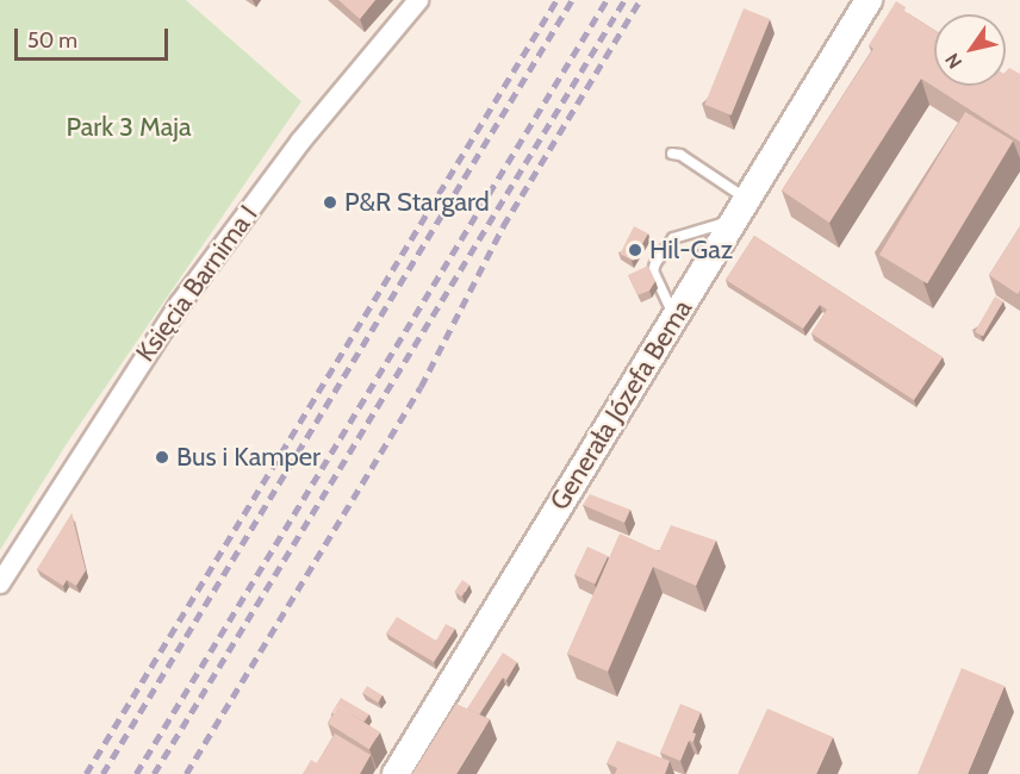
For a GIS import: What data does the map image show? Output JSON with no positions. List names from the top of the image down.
{
  "streets": {
    "street": ["Księcia Barnima I", "Generała Józefa Bema"]
  },
  "parks": ["Park 3 Maja"],
  "places": ["P&R Stargard", "Hil-Gaz", "Bus i Kamper"],
  "scale_bar": "50 m",
  "north": "bottom left"
}
